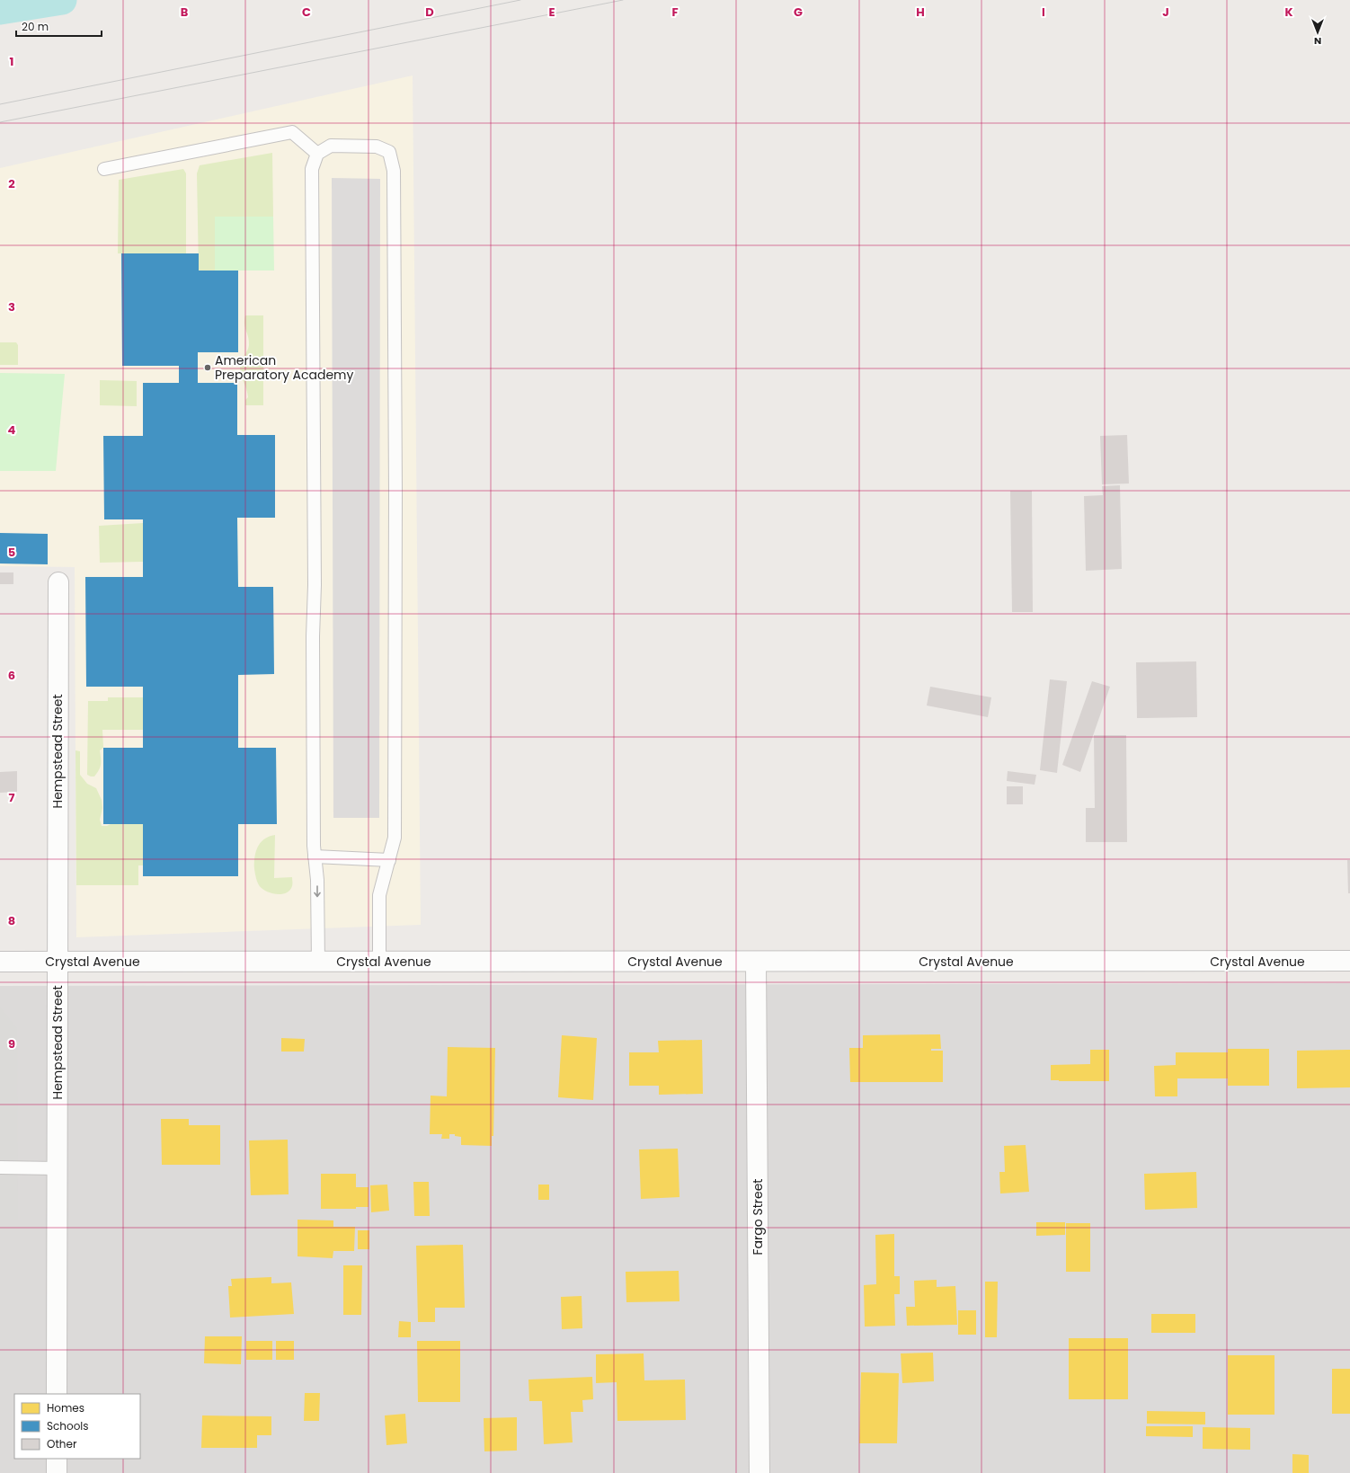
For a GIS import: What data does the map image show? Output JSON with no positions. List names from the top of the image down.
{
  "streets": {
    "street": ["Hempstead Street", "Crystal Avenue", "Fargo Street"]
  },
  "crossings": [
    ["Hempstead Street", "Crystal Avenue"],
    ["Crystal Avenue", "Fargo Street"]
  ],
  "places": ["American Preparatory Academy"],
  "legend": ["Homes", "Schools", "Other"],
  "scale_bar": "20 m",
  "north": "bottom",
  "grid": {
    "columns": [
      "B",
      "C",
      "D",
      "E",
      "F",
      "G",
      "H",
      "I",
      "J",
      "K"
    ],
    "rows": [
      "1",
      "2",
      "3",
      "4",
      "5",
      "6",
      "7",
      "8",
      "9"
    ]
  }
}
